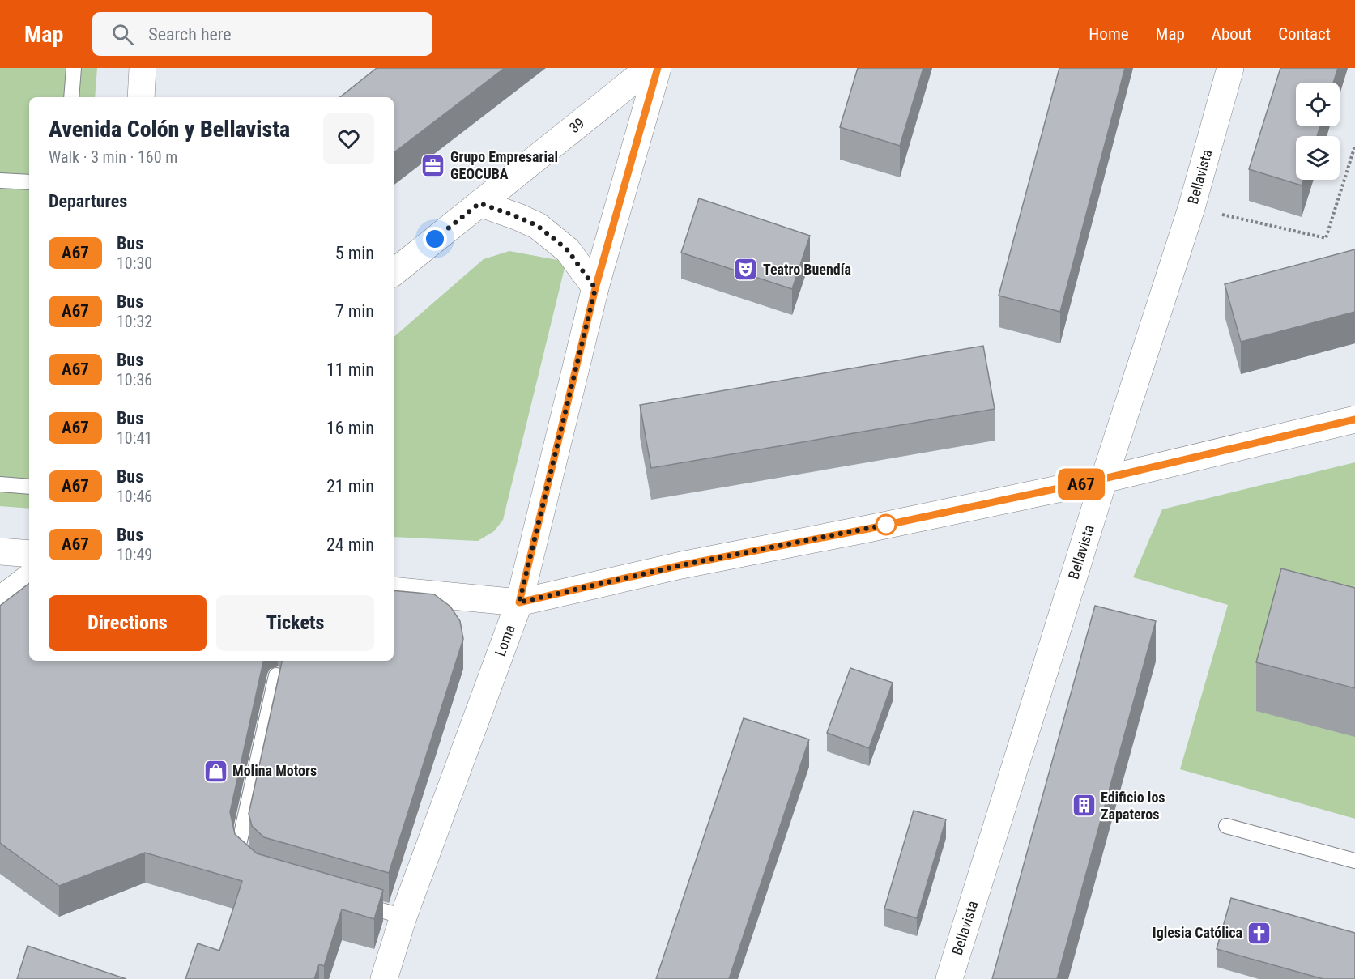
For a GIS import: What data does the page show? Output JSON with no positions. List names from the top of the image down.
{
  "streets": {
    "street": ["39", "Bellavista", "Loma"]
  },
  "places": {
    "office": ["Grupo Empresarial GEOCUBA"],
    "theatre": ["Teatro Buendía"],
    "shop": ["Molina Motors"],
    "building": ["Edificio los Zapateros"],
    "church": ["Iglesia Católica"]
  },
  "lines": ["bus line A67"],
  "page": {
    "header": "Map",
    "search": "Search here",
    "nav": [
      "Home",
      "Map",
      "About",
      "Contact"
    ],
    "on_map": "A67",
    "heading": [
      ["Avenida Colón y Bellavista", "Walk · 3 min · 160 m"],
      "Departures"
    ],
    "list": [
      {
        "mark": "A67",
        "name": "Bus",
        "note": "10:30",
        "value": "5 min"
      },
      {
        "mark": "A67",
        "name": "Bus",
        "note": "10:32",
        "value": "7 min"
      },
      {
        "mark": "A67",
        "name": "Bus",
        "note": "10:36",
        "value": "11 min"
      },
      {
        "mark": "A67",
        "name": "Bus",
        "note": "10:41",
        "value": "16 min"
      },
      {
        "mark": "A67",
        "name": "Bus",
        "note": "10:46",
        "value": "21 min"
      },
      {
        "mark": "A67",
        "name": "Bus",
        "note": "10:49",
        "value": "24 min"
      }
    ],
    "buttons": ["Directions", "Tickets"]
  }
}
